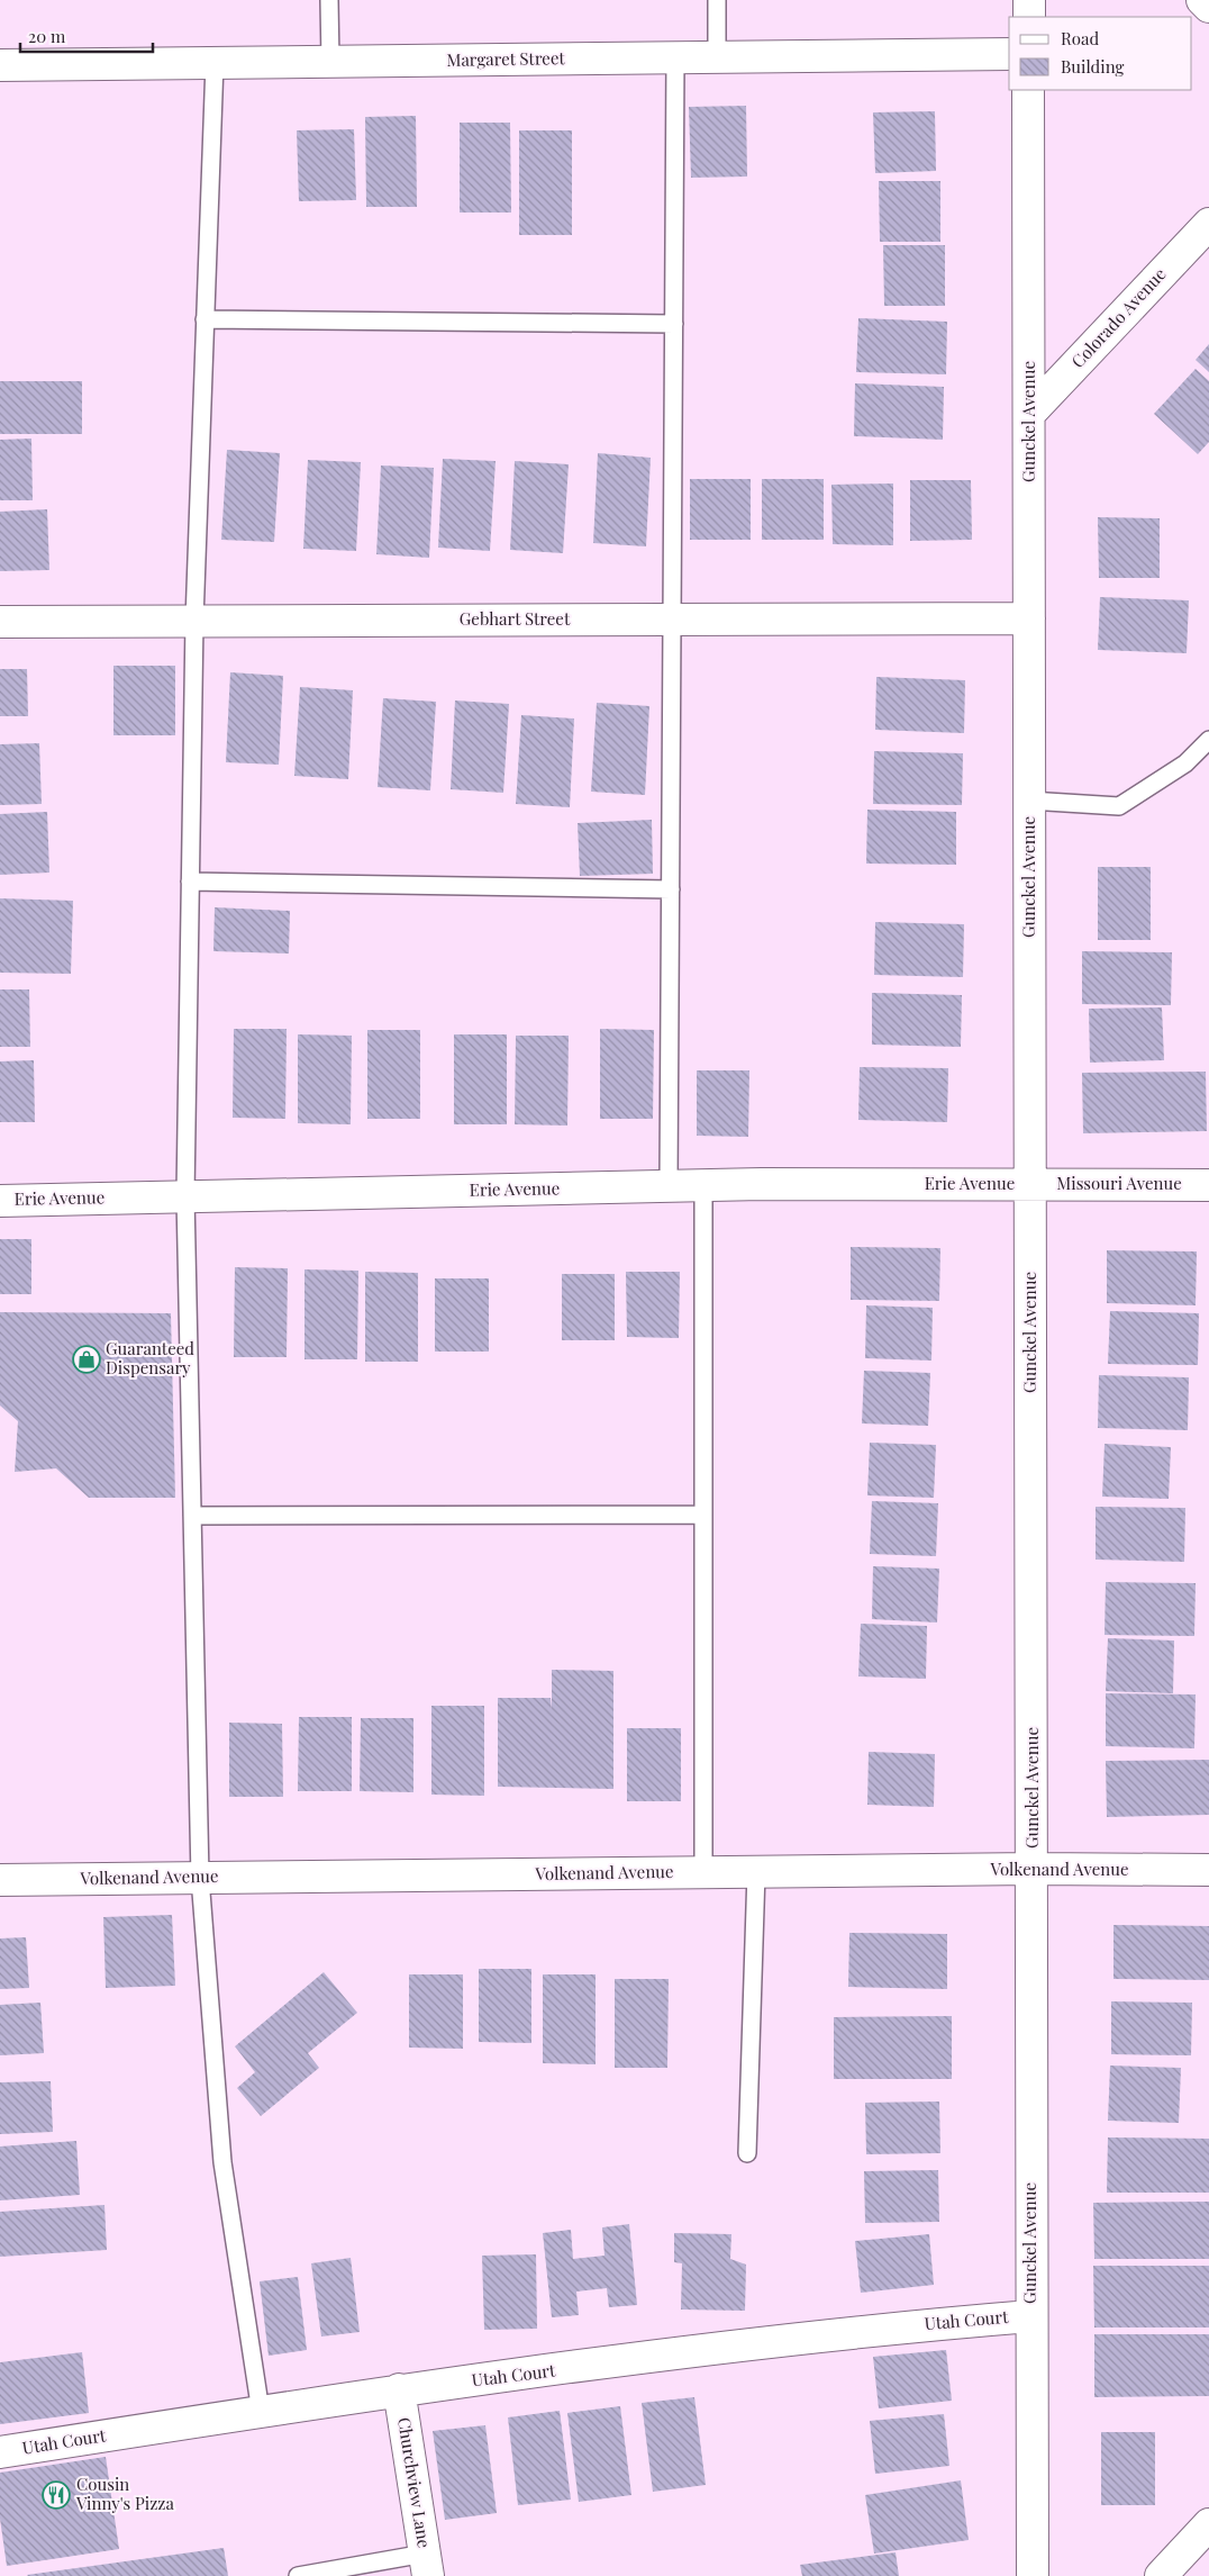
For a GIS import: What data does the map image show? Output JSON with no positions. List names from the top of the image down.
{
  "streets": {
    "street": [
      "Margaret Street",
      "Colorado Avenue",
      "Gunckel Avenue",
      "Gebhart Street",
      "Erie Avenue",
      "Missouri Avenue",
      "Volkenand Avenue",
      "Utah Court",
      "Churchview Lane"
    ]
  },
  "crossings": [
    ["Colorado Avenue", "Gunckel Avenue"],
    ["Gunckel Avenue", "Gebhart Street"],
    ["Gunckel Avenue", "Erie Avenue"],
    ["Gunckel Avenue", "Missouri Avenue"],
    ["Gunckel Avenue", "Volkenand Avenue"],
    ["Gunckel Avenue", "Utah Court"],
    ["Erie Avenue", "Missouri Avenue"],
    ["Utah Court", "Churchview Lane"]
  ],
  "places": {
    "shop": ["Guaranteed Dispensary"],
    "restaurant": ["Cousin Vinny's Pizza"]
  },
  "legend": ["Road", "Building"],
  "scale_bar": "20 m"
}
